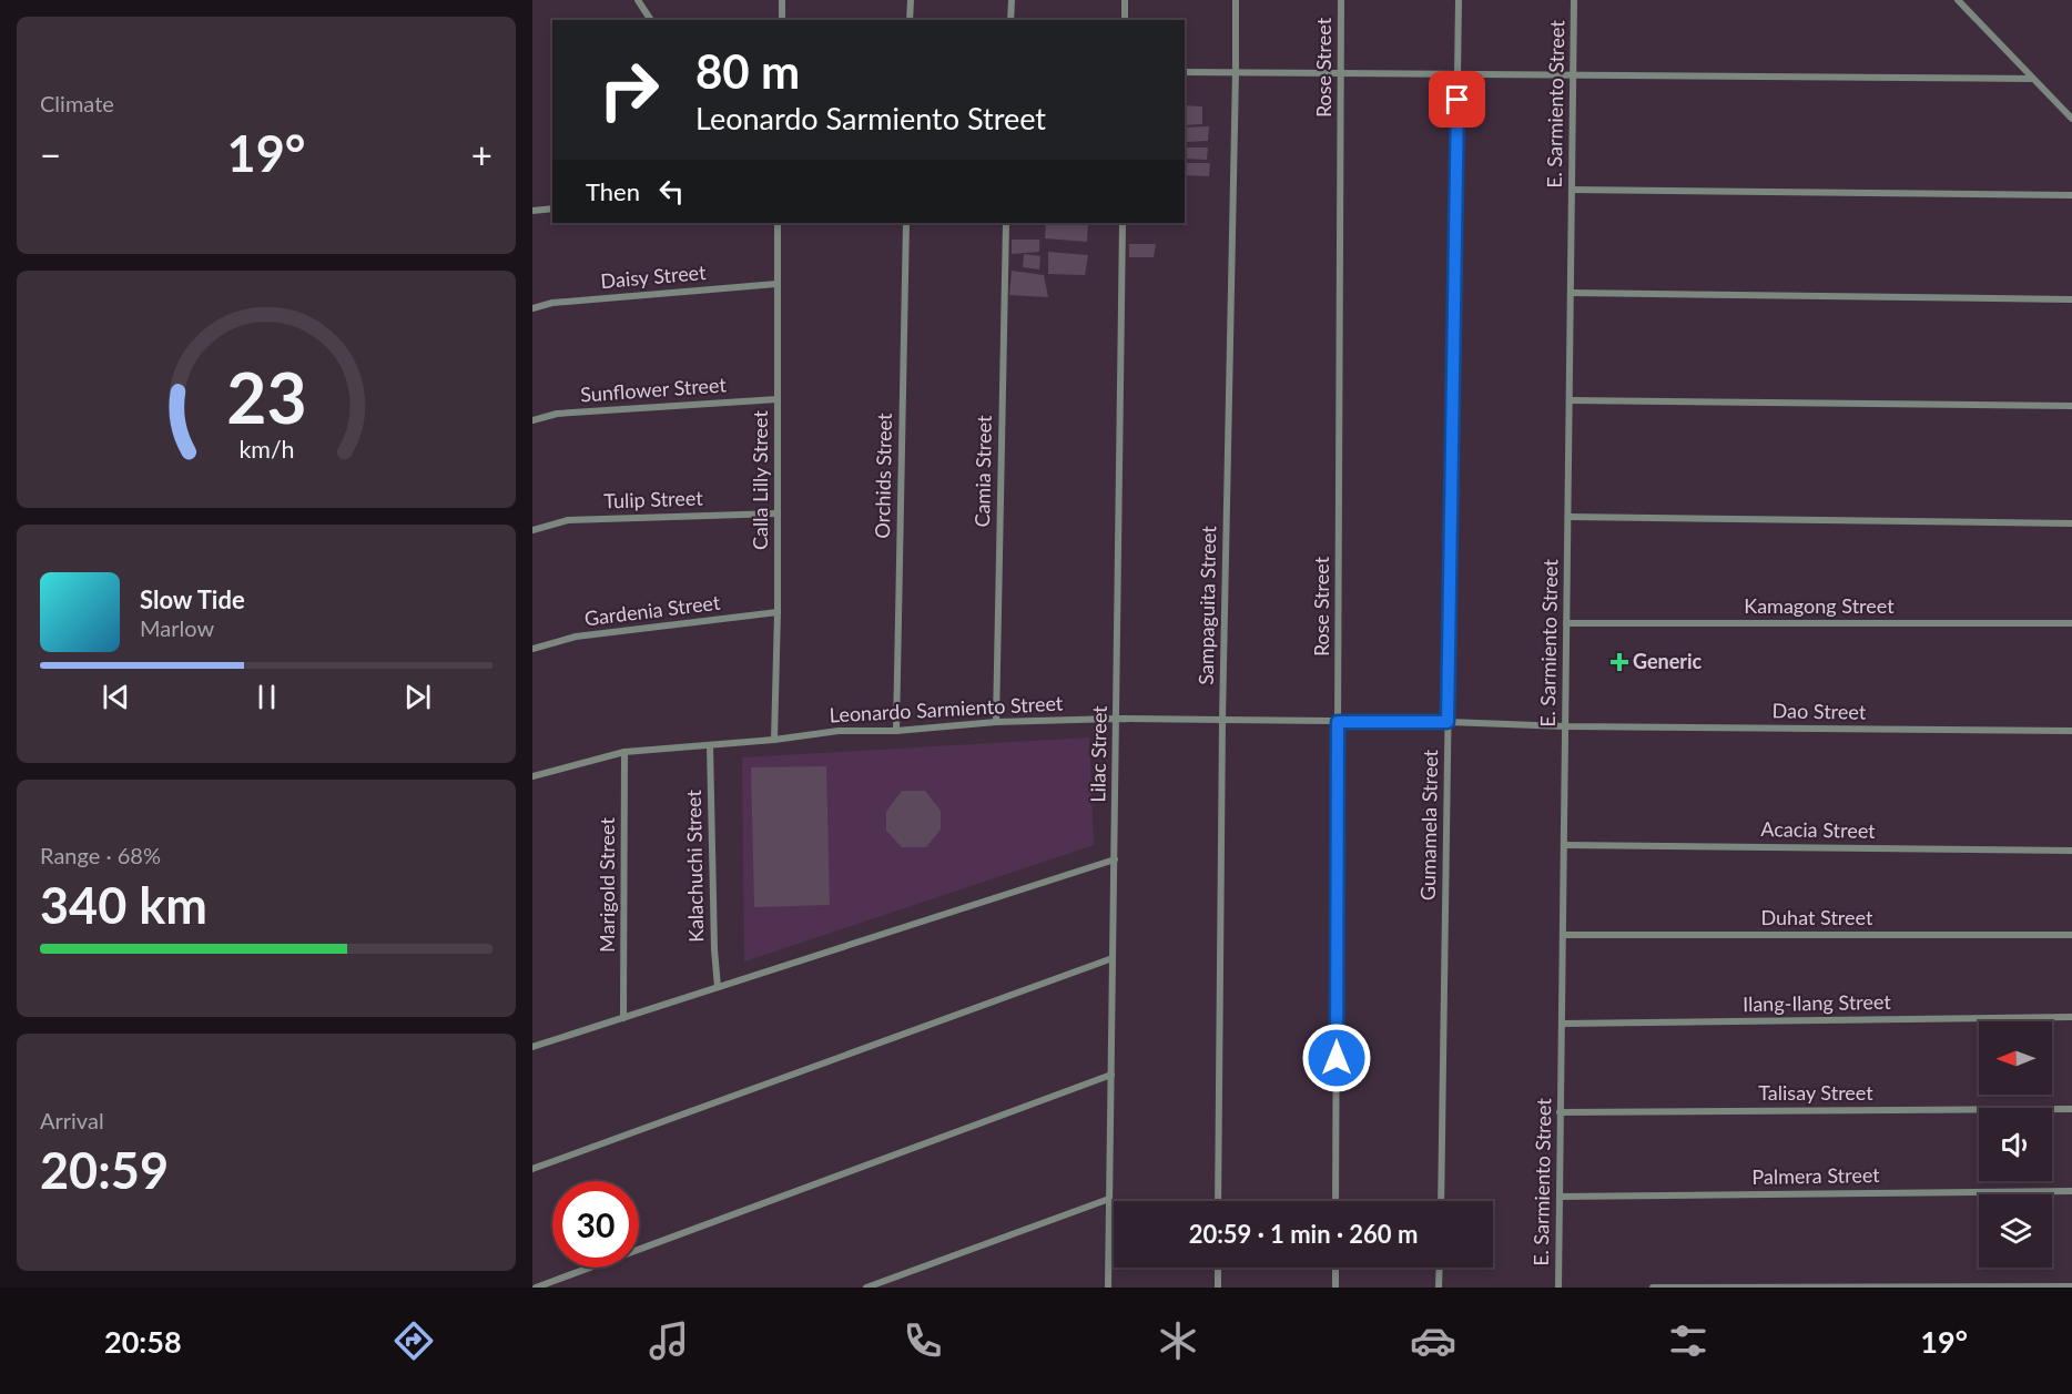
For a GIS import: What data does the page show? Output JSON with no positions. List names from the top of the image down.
{
  "streets": {
    "street": [
      "Rose Street",
      "E. Sarmiento Street",
      "Daisy Street",
      "Sunflower Street",
      "Camia Street",
      "Orchids Street",
      "Calla Lilly Street",
      "Tulip Street",
      "Sampaguita Street",
      "Kamagong Street",
      "Gardenia Street",
      "Leonardo Sarmiento Street",
      "Dao Street",
      "Lilac Street",
      "Gumamela Street",
      "Acacia Street",
      "Kalachuchi Street",
      "Marigold Street",
      "Duhat Street",
      "Ilang-Ilang Street",
      "Talisay Street",
      "Palmera Street"
    ]
  },
  "crossings": [
    ["Rose Street", "Leonardo Sarmiento Street"],
    ["E. Sarmiento Street", "Kamagong Street"],
    ["E. Sarmiento Street", "Leonardo Sarmiento Street"],
    ["E. Sarmiento Street", "Dao Street"],
    ["E. Sarmiento Street", "Acacia Street"],
    ["E. Sarmiento Street", "Duhat Street"],
    ["E. Sarmiento Street", "Ilang-Ilang Street"],
    ["E. Sarmiento Street", "Talisay Street"],
    ["E. Sarmiento Street", "Palmera Street"],
    ["Daisy Street", "Calla Lilly Street"],
    ["Sunflower Street", "Calla Lilly Street"],
    ["Camia Street", "Leonardo Sarmiento Street"],
    ["Orchids Street", "Leonardo Sarmiento Street"],
    ["Calla Lilly Street", "Tulip Street"],
    ["Calla Lilly Street", "Gardenia Street"],
    ["Calla Lilly Street", "Leonardo Sarmiento Street"],
    ["Sampaguita Street", "Leonardo Sarmiento Street"],
    ["Leonardo Sarmiento Street", "Dao Street"],
    ["Leonardo Sarmiento Street", "Lilac Street"],
    ["Leonardo Sarmiento Street", "Gumamela Street"],
    ["Leonardo Sarmiento Street", "Kalachuchi Street"],
    ["Leonardo Sarmiento Street", "Marigold Street"]
  ],
  "places": {
    "health": ["Generic"]
  },
  "north": "left",
  "page": {
    "tile": [
      "Climate",
      ["Range · 68%", "340 km"],
      ["Arrival", "20:59"]
    ],
    "turn": ["80 m", "Leonardo Sarmiento Street"],
    "heat": ["−", "19°", "+"],
    "then": "Then",
    "song": ["Slow Tide", "Marlow"],
    "limit": "30",
    "trip": "20:59 · 1 min · 260 m",
    "tabs": ["20:58", "19°"],
    "gauge": ["23", "km/h"]
  }
}
